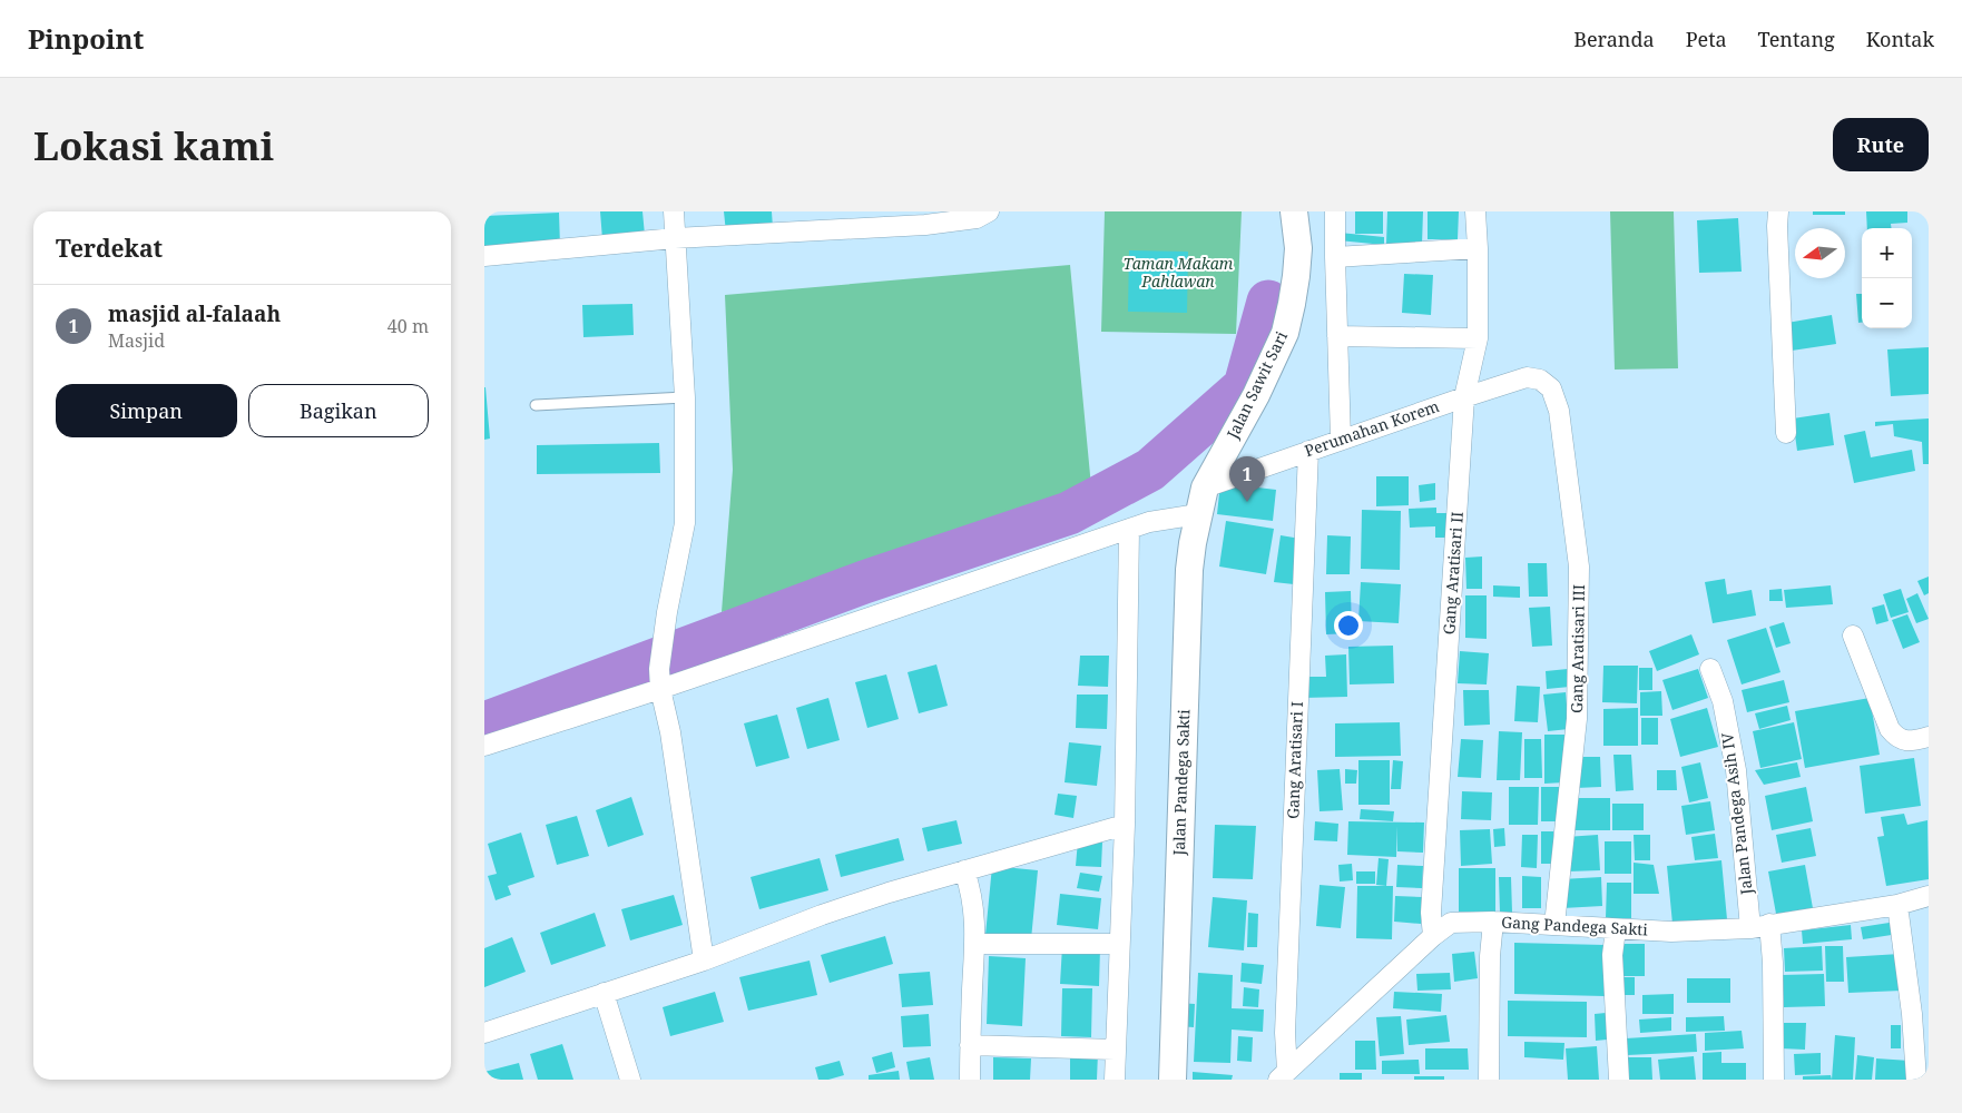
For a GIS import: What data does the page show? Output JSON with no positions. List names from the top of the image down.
{
  "streets": {
    "main road": ["Jalan Sawit Sari", "Jalan Pandega Sakti"],
    "street": [
      "Perumahan Korem",
      "Gang Aratisari II",
      "Gang Aratisari III",
      "Gang Aratisari I",
      "Jalan Pandega Asih IV",
      "Gang Pandega Sakti"
    ]
  },
  "crossings": [
    ["Jalan Sawit Sari", "Perumahan Korem"],
    ["Jalan Sawit Sari", "Jalan Pandega Sakti"],
    ["Perumahan Korem", "Gang Aratisari II"],
    ["Perumahan Korem", "Gang Aratisari III"],
    ["Perumahan Korem", "Gang Aratisari I"],
    ["Perumahan Korem", "Jalan Pandega Sakti"],
    ["Gang Aratisari II", "Gang Pandega Sakti"],
    ["Gang Aratisari III", "Gang Pandega Sakti"],
    ["Gang Aratisari I", "Gang Pandega Sakti"],
    ["Jalan Pandega Asih IV", "Gang Pandega Sakti"]
  ],
  "parks": ["Taman Makam Pahlawan"],
  "north": "left",
  "page": {
    "header": "Pinpoint",
    "nav": [
      "Beranda",
      "Peta",
      "Tentang",
      "Kontak"
    ],
    "buttons": [
      "Rute",
      ["Simpan", "Bagikan"]
    ],
    "title": "Lokasi kami",
    "heading": "Terdekat",
    "map_buttons": ["+", "−"],
    "list": [
      {
        "mark": "1",
        "name": "masjid al-falaah",
        "note": "Masjid",
        "value": "40 m"
      }
    ],
    "pins": "1"
  }
}
